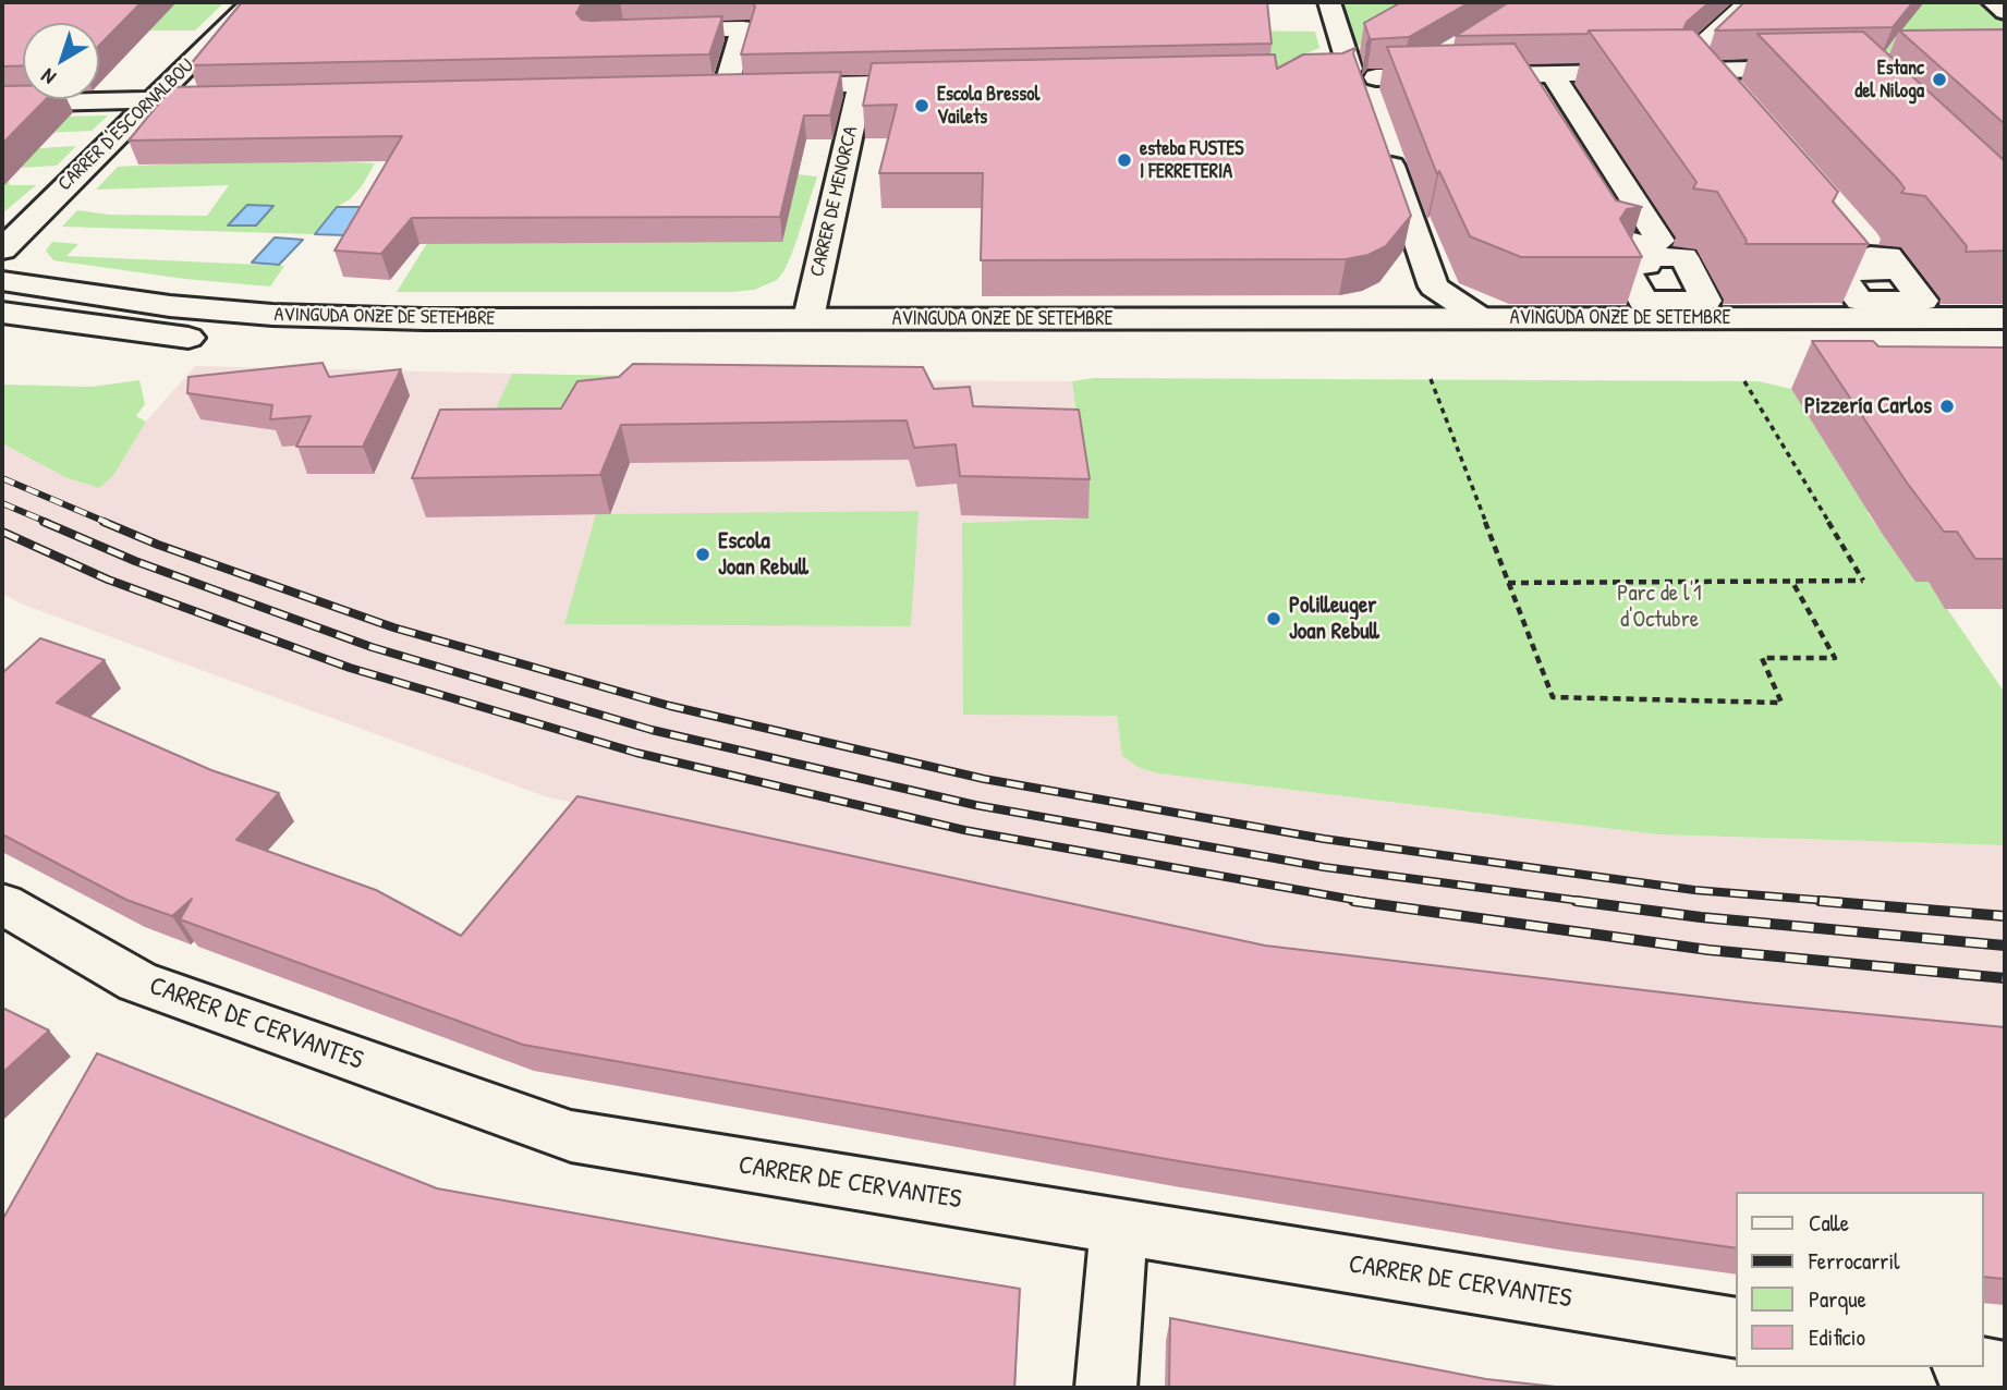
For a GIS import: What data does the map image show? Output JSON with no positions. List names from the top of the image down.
{
  "streets": {
    "street": [
      "CARRER D'ESCORNALBOU",
      "CARRER DE MENORCA",
      "AVINGUDA ONZE DE SETEMBRE",
      "CARRER DE CERVANTES"
    ]
  },
  "crossings": [
    ["CARRER DE MENORCA", "AVINGUDA ONZE DE SETEMBRE"]
  ],
  "parks": ["Parc de l'1 d'Octubre"],
  "places": [
    "Estanc del Niloga",
    "Escola Bressol Vailets",
    "esteba FUSTES I FERRETERIA",
    "Pizzería Carlos",
    "Escola Joan Rebull",
    "Polilleuger Joan Rebull"
  ],
  "legend": [
    "Calle",
    "Ferrocarril",
    "Parque",
    "Edificio"
  ],
  "north": "bottom left"
}
